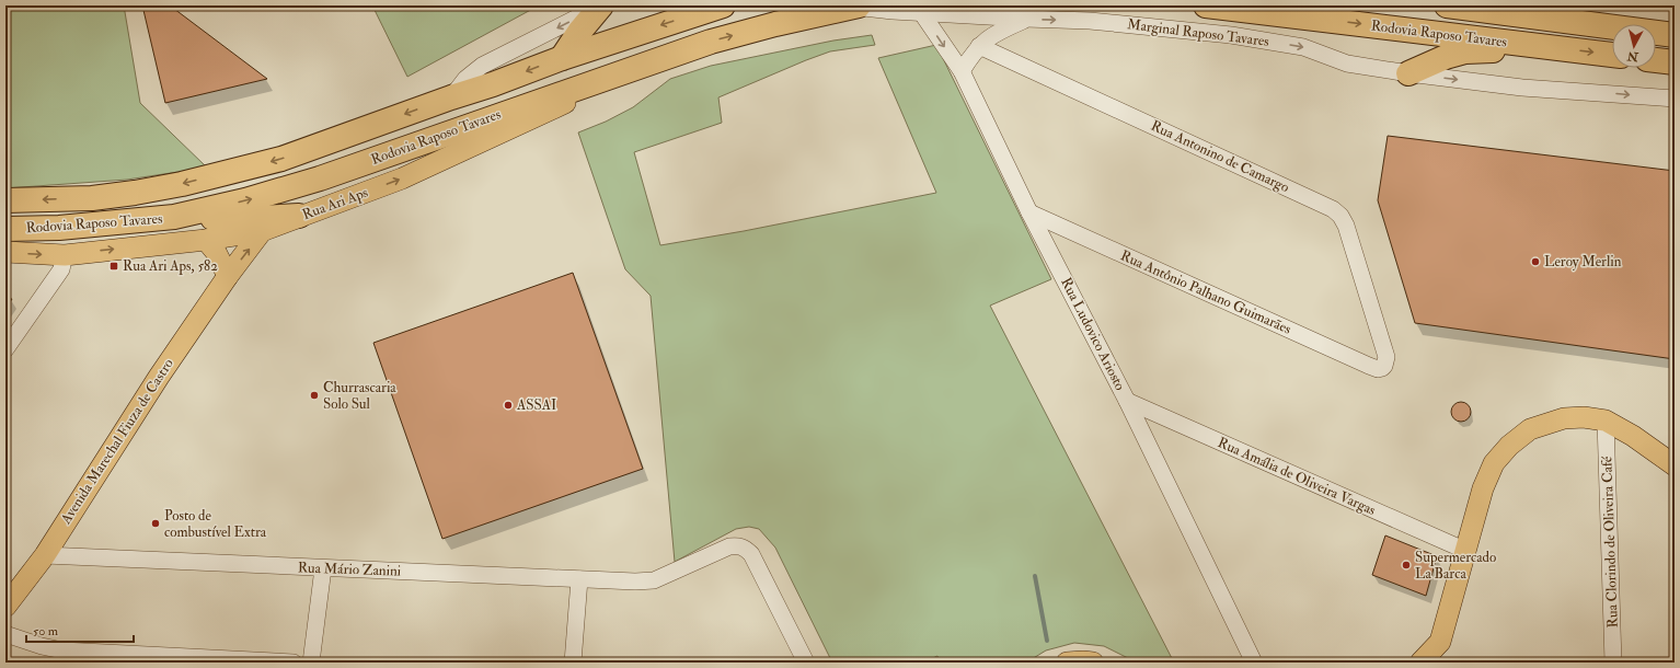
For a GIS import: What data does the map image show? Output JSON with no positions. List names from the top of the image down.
{
  "streets": {
    "highway": ["Rodovia Raposo Tavares"],
    "main road": ["Rua Ari Aps", "Avenida Marechal Fiuza de Castro"],
    "street": [
      "Marginal Raposo Tavares",
      "Rua Antonino de Camargo",
      "Rua Antônio Palhano Guimarães",
      "Rua Ludovico Ariosto",
      "Rua Amália de Oliveira Vargas",
      "Rua Clorindo de Oliveira Café",
      "Rua Mário Zanini"
    ]
  },
  "crossings": [
    ["Marginal Raposo Tavares", "Rodovia Raposo Tavares"],
    ["Marginal Raposo Tavares", "Rua Ludovico Ariosto"],
    ["Rodovia Raposo Tavares", "Rua Ari Aps"],
    ["Rua Antonino de Camargo", "Rua Antônio Palhano Guimarães"],
    ["Rua Ari Aps", "Avenida Marechal Fiuza de Castro"],
    ["Rua Antônio Palhano Guimarães", "Rua Ludovico Ariosto"],
    ["Rua Ludovico Ariosto", "Rua Amália de Oliveira Vargas"],
    ["Avenida Marechal Fiuza de Castro", "Rua Mário Zanini"]
  ],
  "one_way": ["Marginal Raposo Tavares", "Rua Ari Aps"],
  "places": {
    "other": [
      "Leroy Merlin",
      "Churrascaria Solo Sul",
      "ASSAI",
      "Posto de combustível Extra",
      "Supermercado La Barca"
    ],
    "transit": ["Rua Ari Aps, 582"]
  },
  "scale_bar": "50 m",
  "north": "bottom"
}
